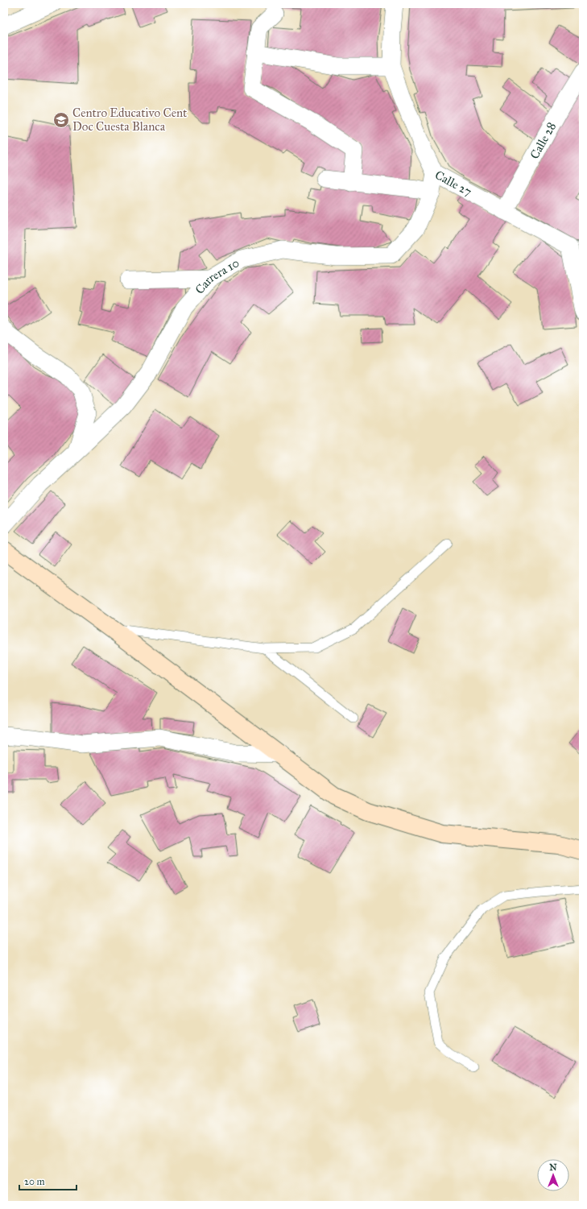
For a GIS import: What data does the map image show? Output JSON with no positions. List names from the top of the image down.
{
  "streets": {
    "street": ["Calle 28", "Calle 27", "Carrera 10"]
  },
  "crossings": [
    ["Calle 28", "Calle 27"],
    ["Calle 27", "Carrera 10"]
  ],
  "places": {
    "school or university": ["Centro Educativo Cent Doc Cuesta Blanca"]
  },
  "scale_bar": "20 m",
  "north": "top"
}
